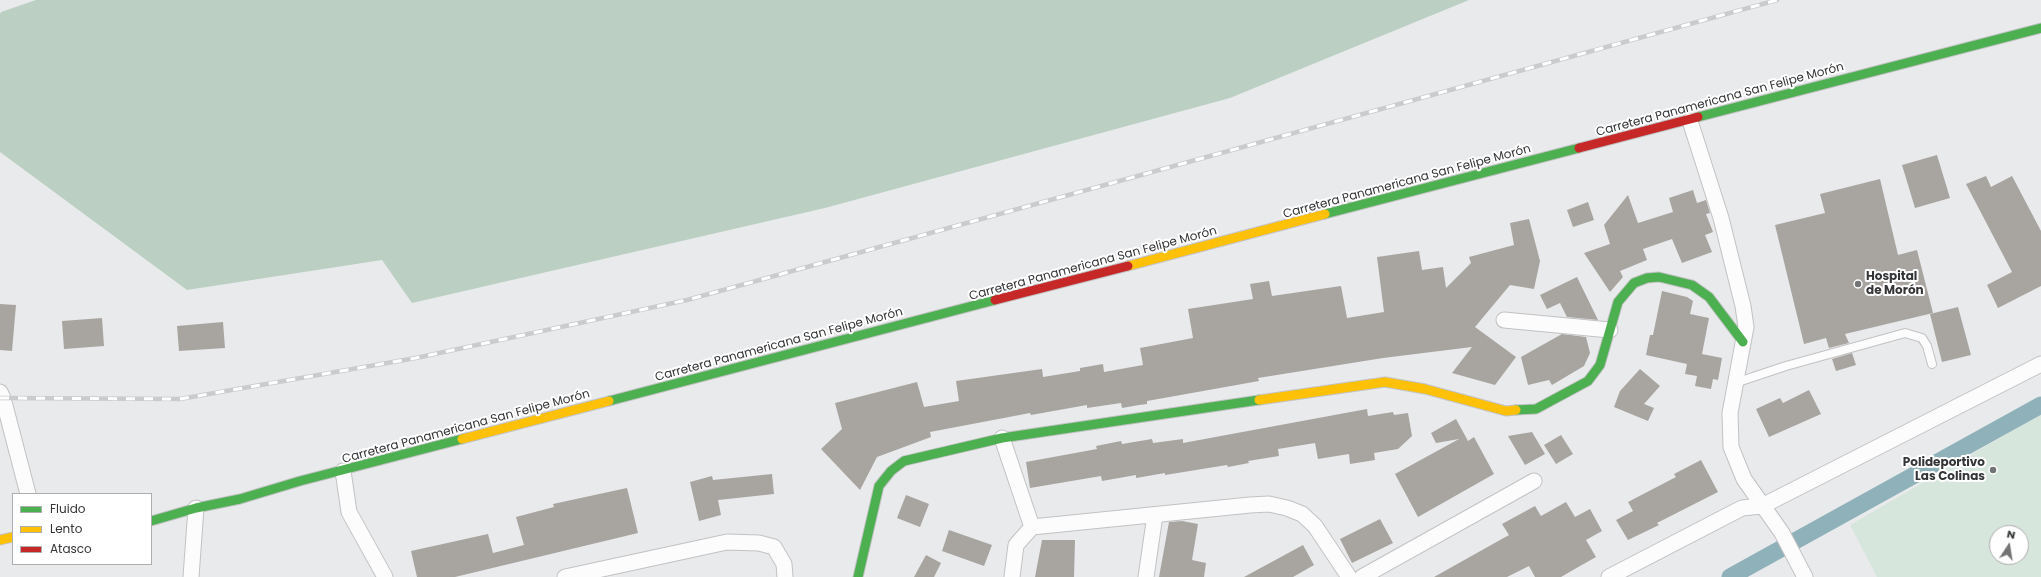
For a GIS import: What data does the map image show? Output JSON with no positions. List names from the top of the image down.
{
  "streets": {
    "main road": ["Carretera Panamericana San Felipe Morón"]
  },
  "places": ["Hospital de Morón", "Polideportivo Las Colinas"],
  "legend": ["Fluido", "Lento", "Atasco"],
  "north": "top"
}
